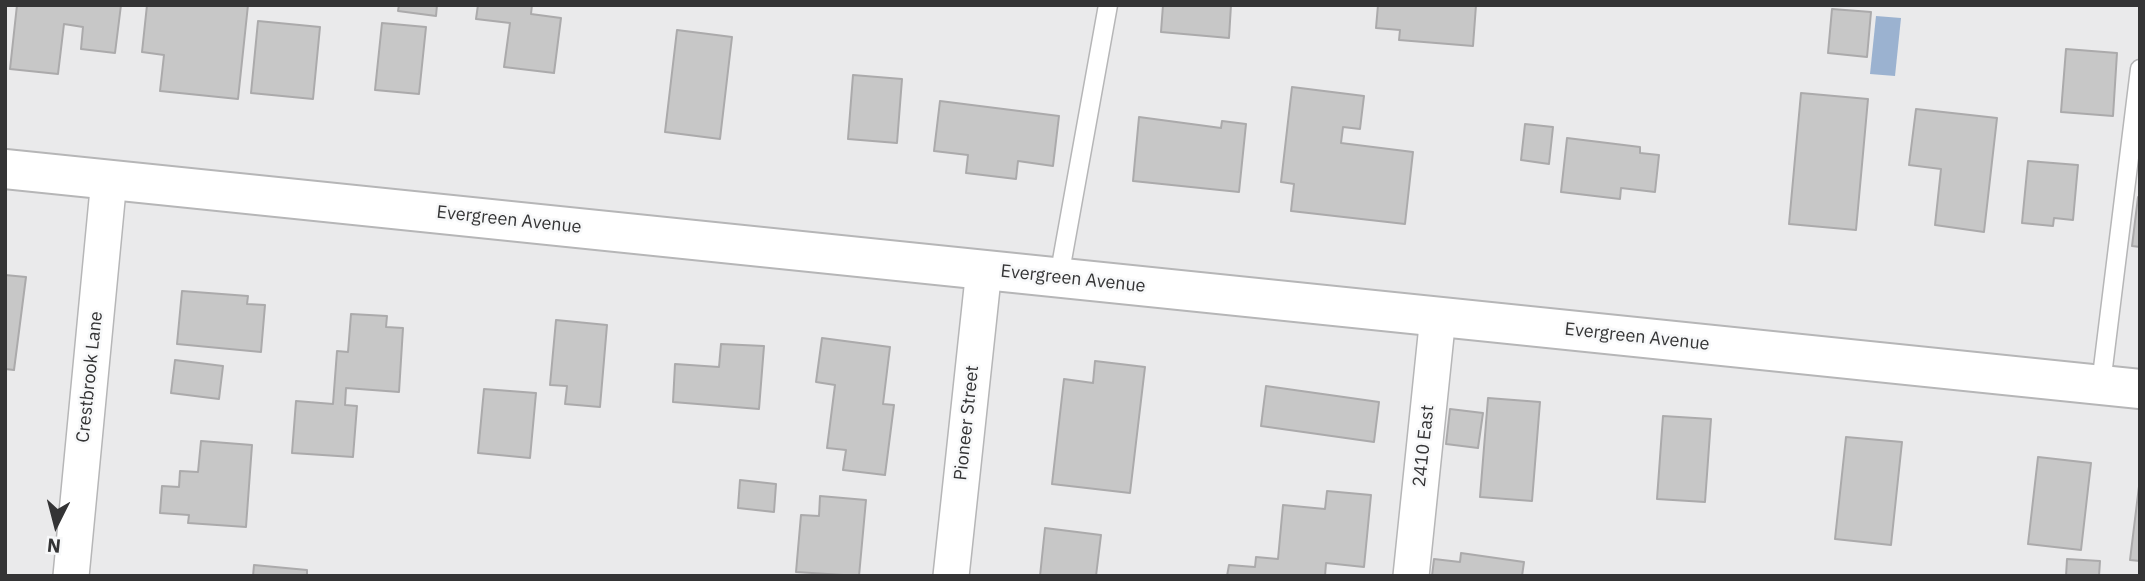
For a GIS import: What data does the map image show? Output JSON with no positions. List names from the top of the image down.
{
  "streets": {
    "street": [
      "Evergreen Avenue",
      "Crestbrook Lane",
      "Pioneer Street",
      "2410 East"
    ]
  },
  "crossings": [
    ["Evergreen Avenue", "Crestbrook Lane"],
    ["Evergreen Avenue", "Pioneer Street"],
    ["Evergreen Avenue", "2410 East"]
  ],
  "north": "bottom"
}
